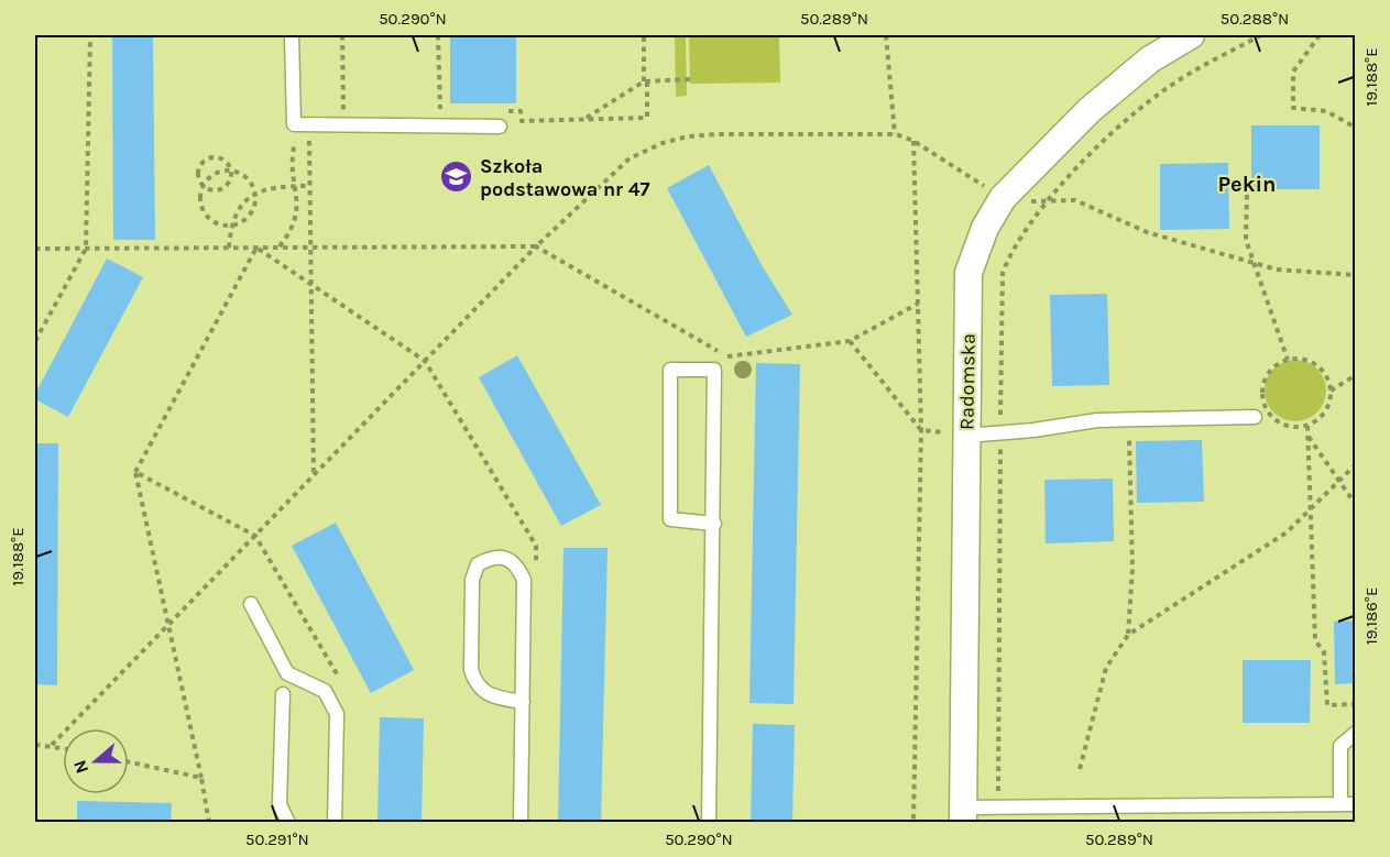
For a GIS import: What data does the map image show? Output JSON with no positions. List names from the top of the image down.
{
  "streets": {
    "street": ["Radomska"]
  },
  "districts": ["Pekin"],
  "places": {
    "school or university": ["Szkoła podstawowa nr 47"]
  },
  "north": "left",
  "coordinates": [
    "50.290°N",
    "50.289°N",
    "50.288°N",
    "19.188°E",
    "19.186°E",
    "50.291°N"
  ]
}
